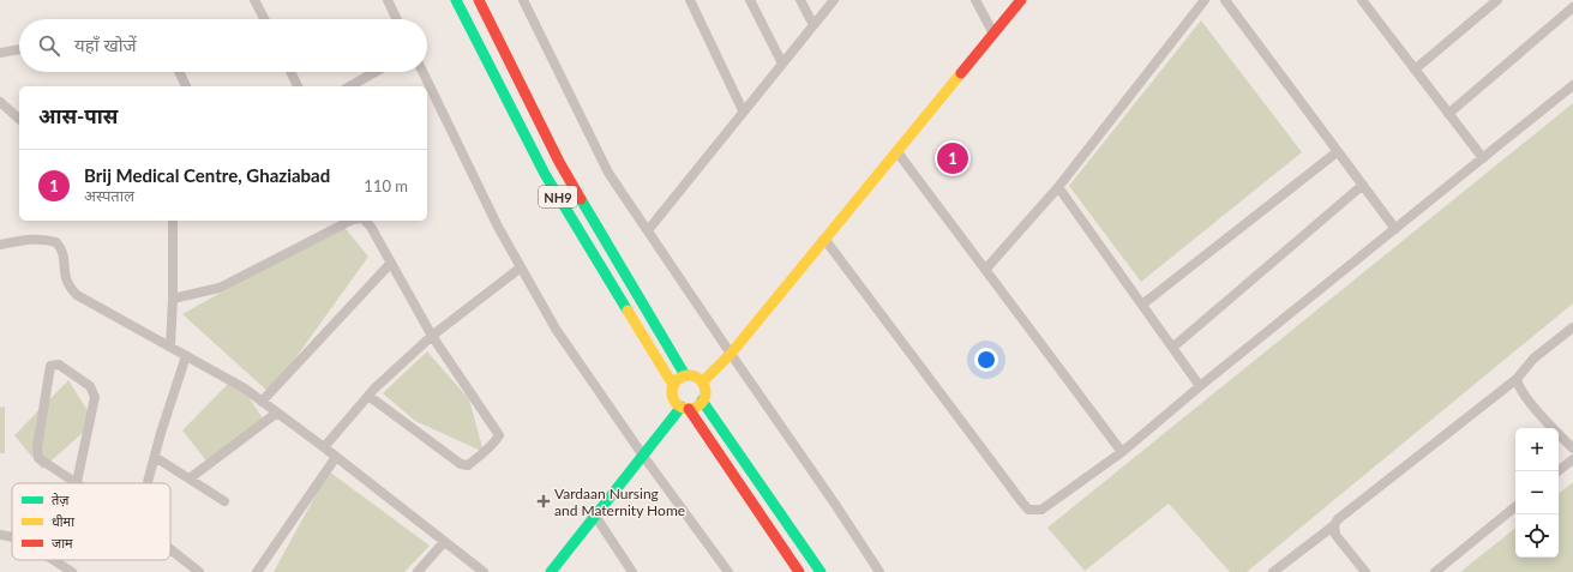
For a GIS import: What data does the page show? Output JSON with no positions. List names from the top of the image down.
{
  "streets": {
    "main road": ["NH9"]
  },
  "places": {
    "health": ["Vardaan Nursing and Maternity Home"]
  },
  "legend": ["तेज़", "धीमा", "जाम"],
  "page": {
    "search": "यहाँ खोजें",
    "heading": "आस-पास",
    "pins": "1",
    "list": [
      {
        "mark": "1",
        "name": "Brij Medical Centre, Ghaziabad",
        "note": "अस्पताल",
        "value": "110 m"
      }
    ],
    "map_buttons": ["+", "−"]
  }
}
